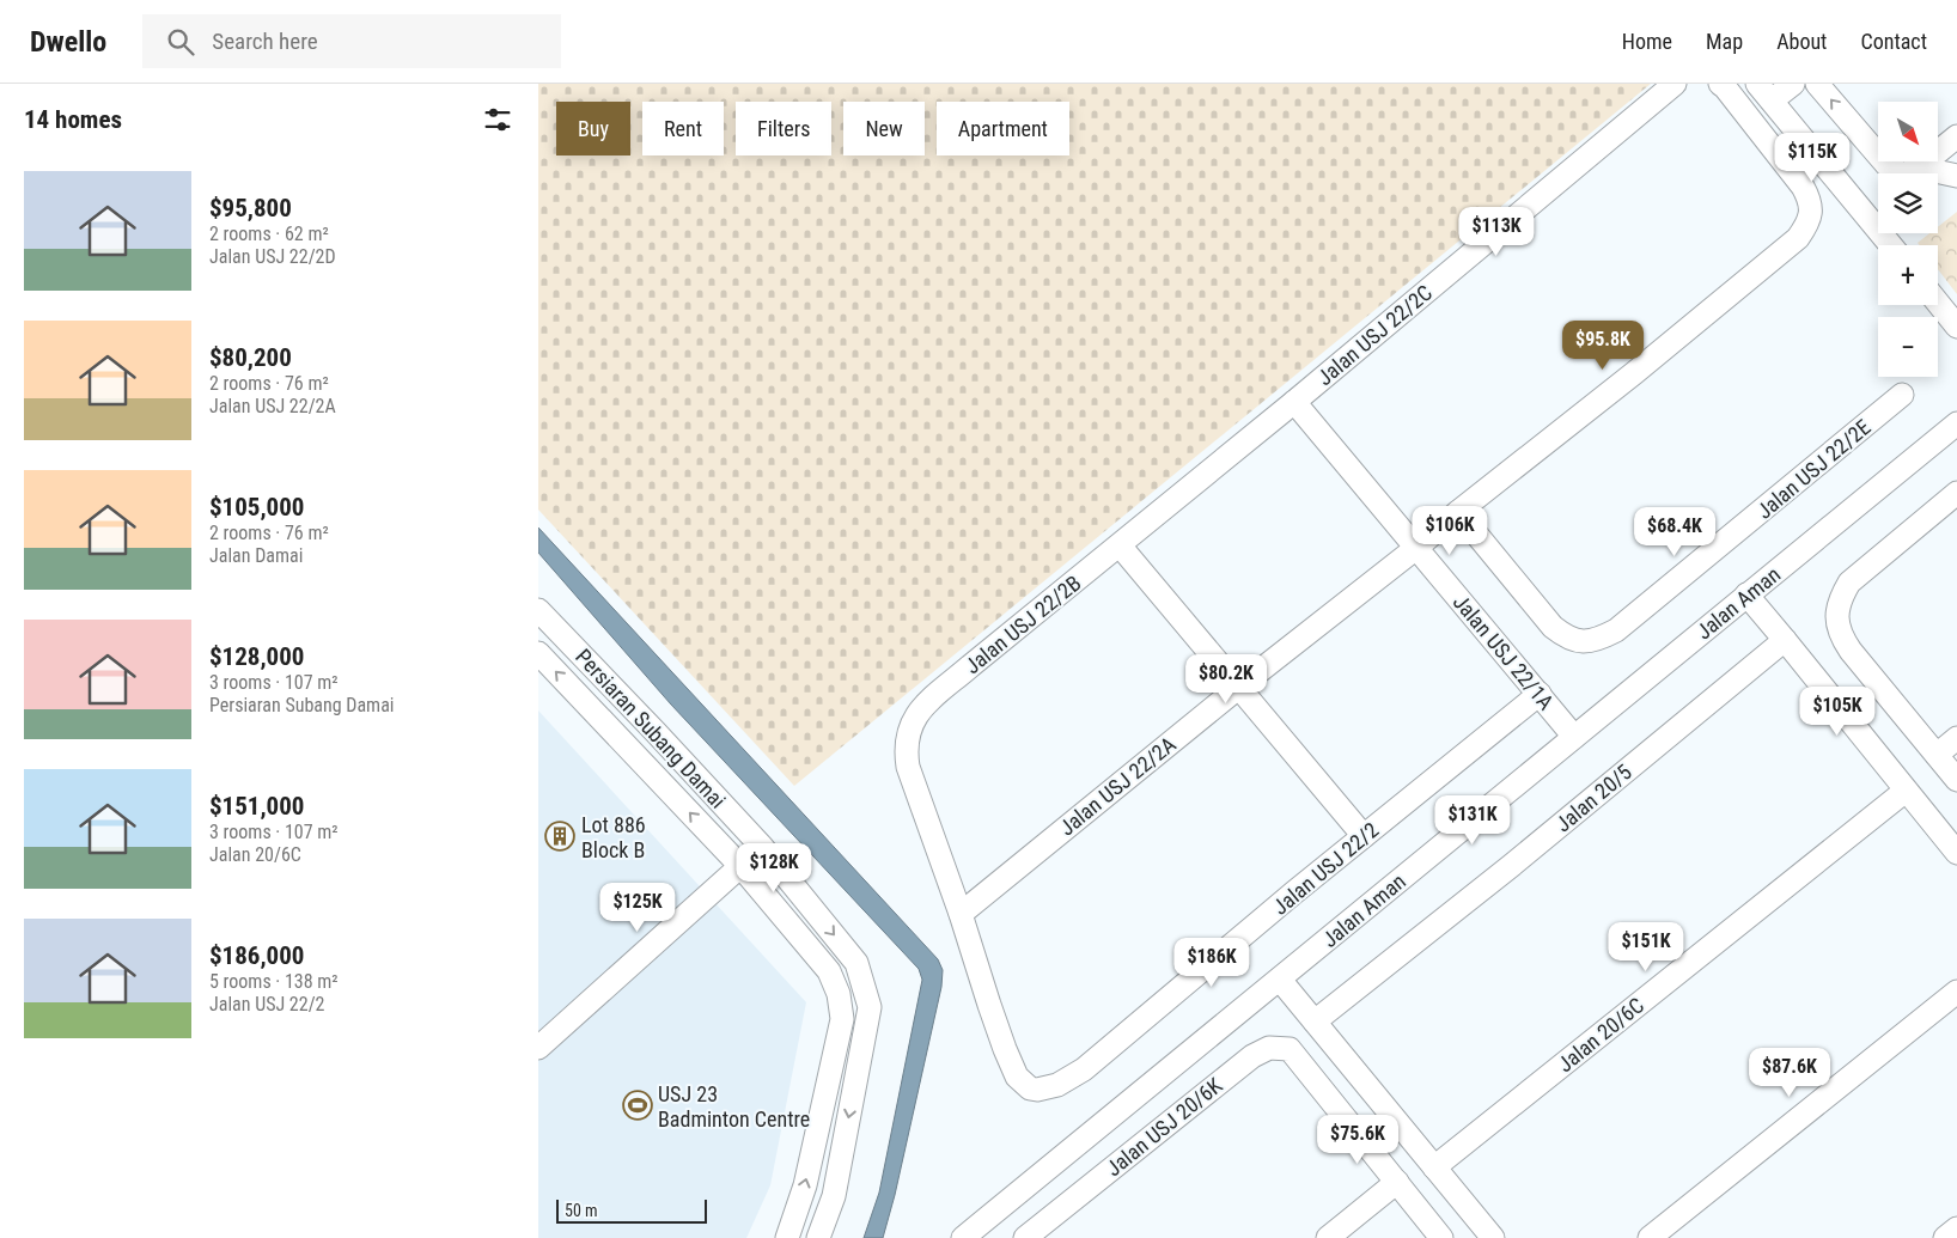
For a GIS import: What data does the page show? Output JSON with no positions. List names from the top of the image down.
{
  "streets": {
    "street": [
      "Jalan USJ 22/2C",
      "Jalan USJ 22/2E",
      "Jalan Aman",
      "Jalan USJ 22/2B",
      "Jalan USJ 22/1A",
      "Persiaran Subang Damai",
      "Jalan USJ 22/2A",
      "Jalan 20/5",
      "Jalan USJ 22/2",
      "Jalan 20/6C",
      "Jalan USJ 20/6K"
    ]
  },
  "crossings": [
    ["Jalan USJ 22/2C", "Jalan USJ 22/2B"],
    ["Jalan USJ 22/2C", "Jalan USJ 22/1A"],
    ["Jalan USJ 22/2E", "Jalan USJ 22/2A"],
    ["Jalan Aman", "Jalan USJ 22/1A"],
    ["Jalan USJ 22/2B", "Jalan USJ 22/1A"],
    ["Jalan USJ 22/2B", "Jalan USJ 22/2A"],
    ["Jalan USJ 22/2B", "Jalan USJ 22/2"],
    ["Jalan USJ 22/1A", "Jalan USJ 22/2A"],
    ["Jalan USJ 22/1A", "Jalan USJ 22/2"],
    ["Jalan USJ 22/2A", "Jalan USJ 22/2"]
  ],
  "places": {
    "building": ["Lot 886 Block B"],
    "sports": ["USJ 23 Badminton Centre"]
  },
  "scale_bar": "50 m",
  "north": "bottom right",
  "page": {
    "header": "Dwello",
    "search": "Search here",
    "nav": [
      "Home",
      "Map",
      "About",
      "Contact"
    ],
    "heading": "14 homes",
    "map_buttons": ["+", "−"],
    "chip": [
      "Buy",
      "Rent",
      "Filters",
      "New",
      "Apartment"
    ],
    "price": [
      "$115K",
      "$113K",
      "$95.8K",
      "$106K",
      "$68.4K",
      "$80.2K",
      "$105K",
      "$131K",
      "$128K",
      "$125K",
      "$151K",
      "$186K",
      "$87.6K",
      "$75.6K"
    ],
    "list": [
      {
        "name": "$95,800",
        "note": "2 rooms · 62 m² · Jalan USJ 22/2D"
      },
      {
        "name": "$80,200",
        "note": "2 rooms · 76 m² · Jalan USJ 22/2A"
      },
      {
        "name": "$105,000",
        "note": "2 rooms · 76 m² · Jalan Damai"
      },
      {
        "name": "$128,000",
        "note": "3 rooms · 107 m² · Persiaran Subang Damai"
      },
      {
        "name": "$151,000",
        "note": "3 rooms · 107 m² · Jalan 20/6C"
      },
      {
        "name": "$186,000",
        "note": "5 rooms · 138 m² · Jalan USJ 22/2"
      }
    ],
    "scale": "50 m"
  }
}
